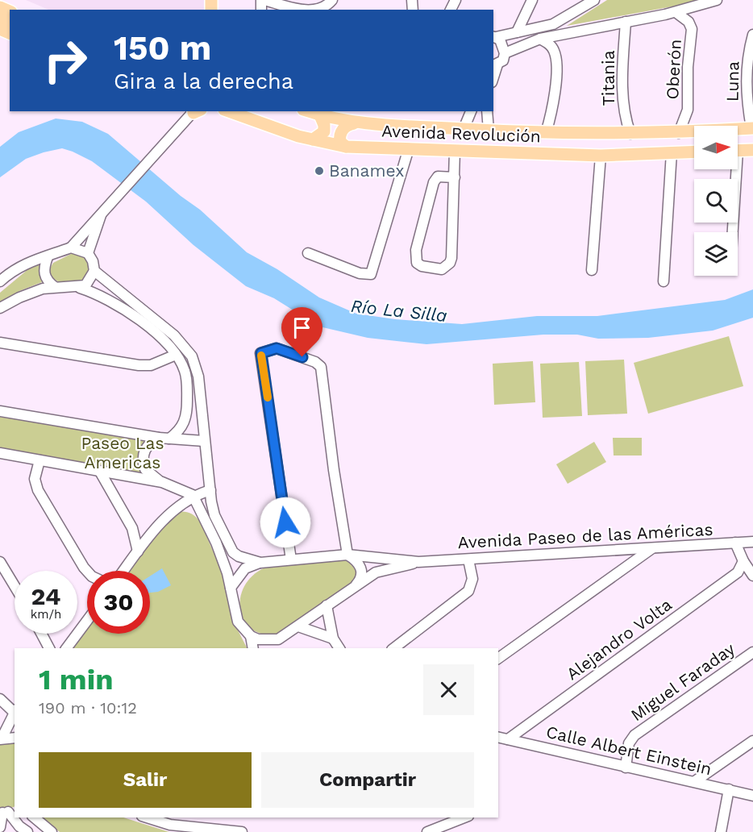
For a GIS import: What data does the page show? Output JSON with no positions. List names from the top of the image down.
{
  "streets": {
    "main road": ["Avenida Revolución"],
    "street": [
      "Oberón",
      "Titania",
      "Luna",
      "Avenida Paseo de las Américas",
      "Alejandro Volta",
      "Miguel Faraday",
      "Calle Albert Einstein"
    ]
  },
  "crossings": [
    ["Oberón", "Avenida Revolución"],
    ["Titania", "Avenida Revolución"],
    ["Luna", "Avenida Revolución"],
    ["Alejandro Volta", "Calle Albert Einstein"],
    ["Miguel Faraday", "Calle Albert Einstein"]
  ],
  "water": ["Río La Silla"],
  "parks": ["Paseo Las Americas"],
  "places": ["Banamex"],
  "north": "right",
  "page": {
    "turn": ["150 m", "Gira a la derecha"],
    "speed": "24 km/h",
    "limit": "30",
    "heading": ["1 min", "190 m · 10:12"],
    "buttons": ["Salir", "Compartir"]
  }
}
